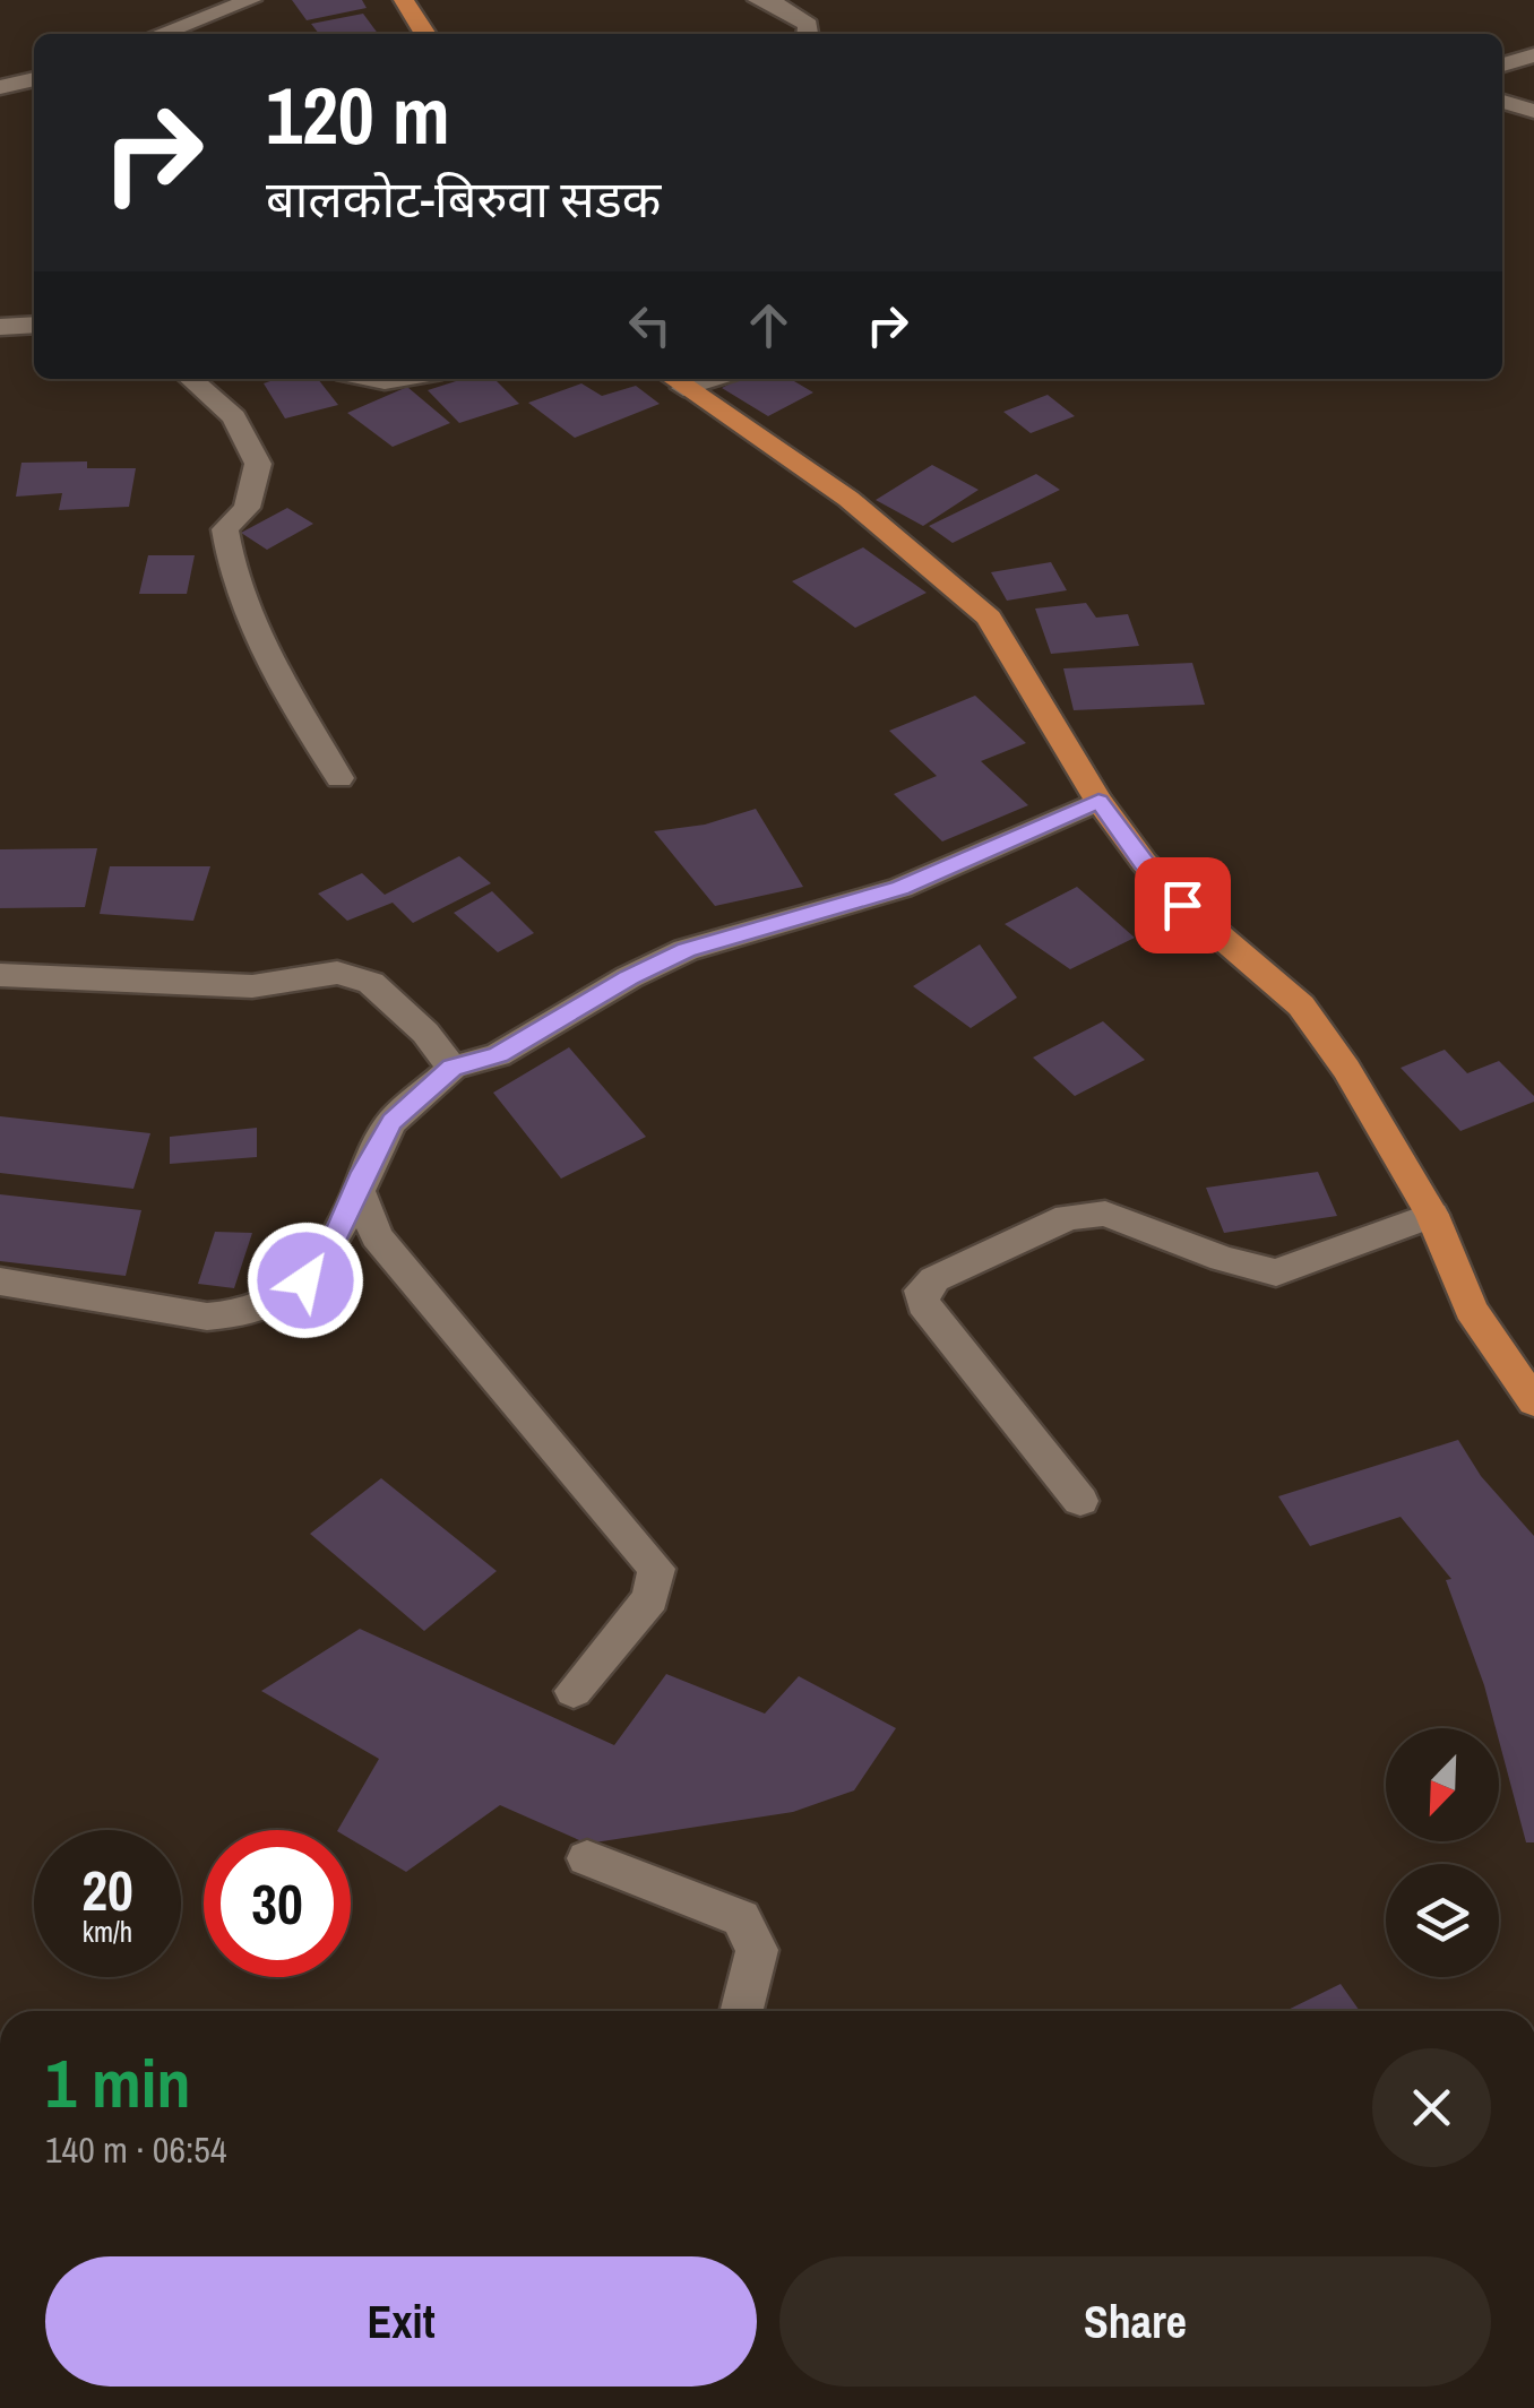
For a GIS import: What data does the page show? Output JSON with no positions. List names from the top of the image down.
{
  "north": "bottom left",
  "page": {
    "turn": ["120 m", "बालकोट-बिरुवा सडक"],
    "speed": "20 km/h",
    "limit": "30",
    "heading": ["1 min", "140 m · 06:54"],
    "buttons": ["Exit", "Share"]
  }
}
